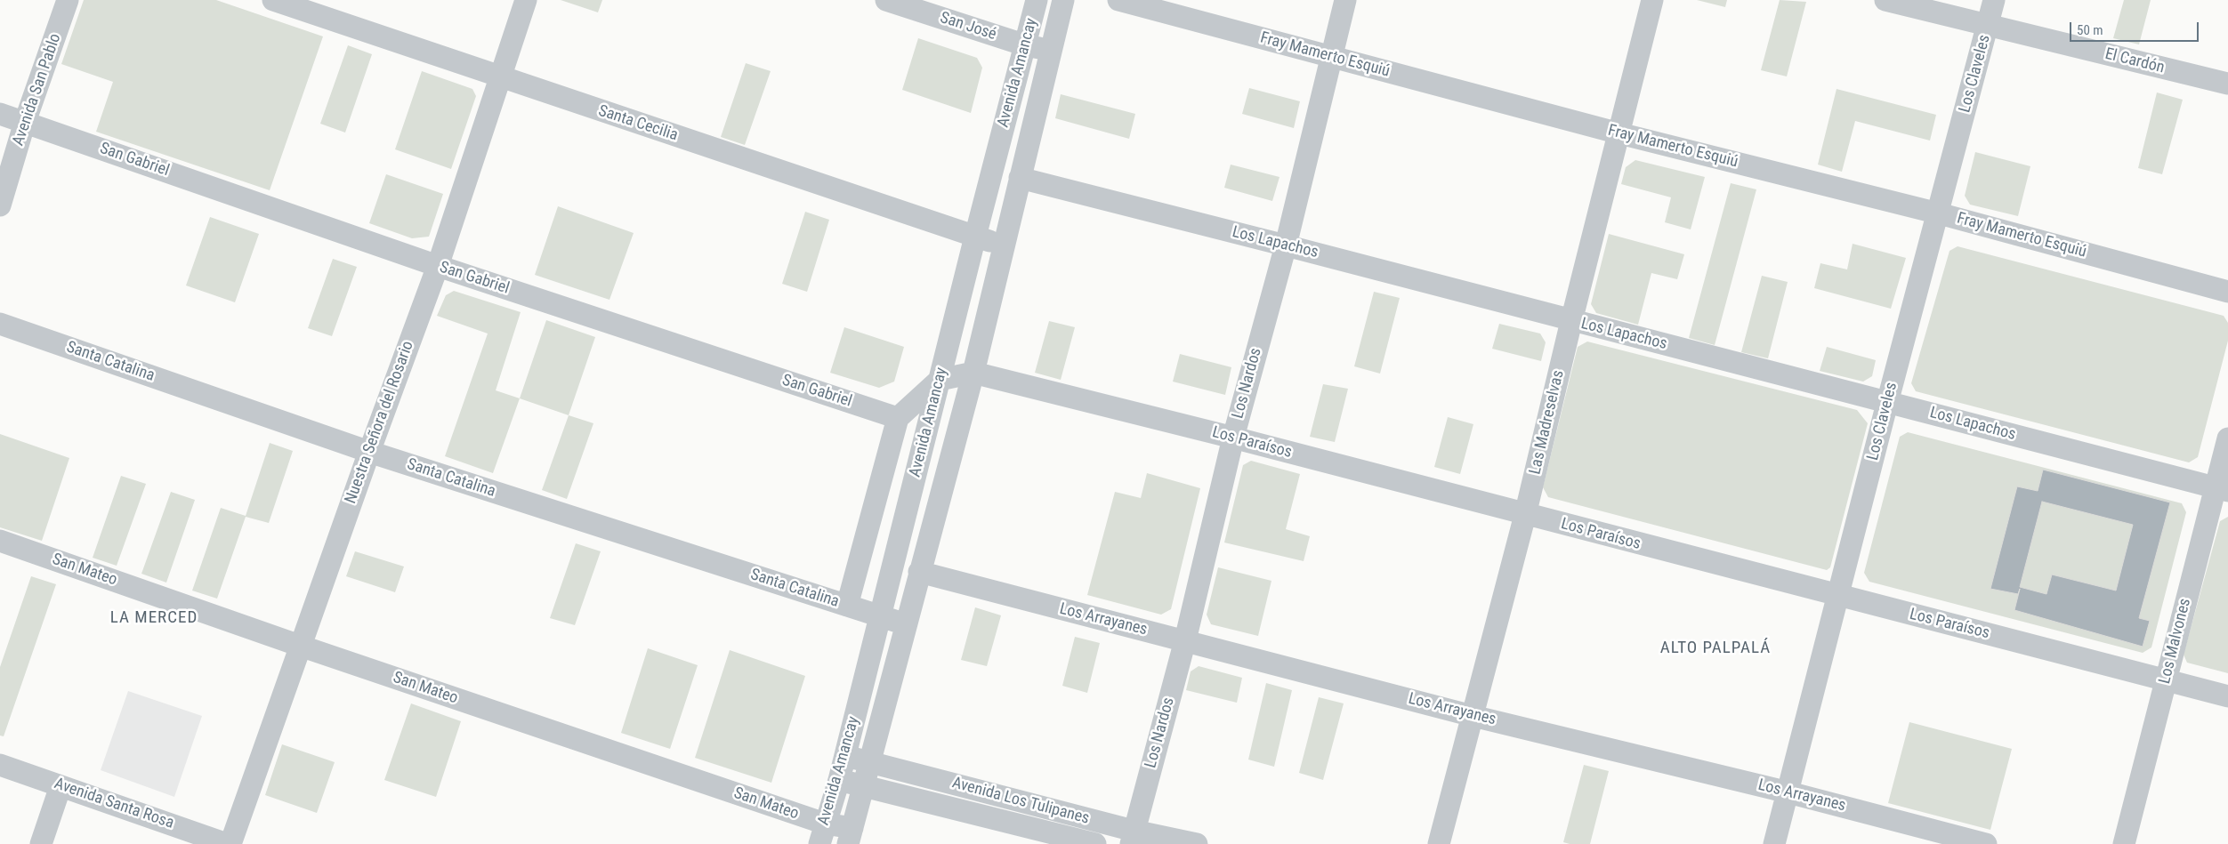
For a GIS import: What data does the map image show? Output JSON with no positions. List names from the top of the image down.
{
  "streets": {
    "street": [
      "San José",
      "Fray Mamerto Esquiú",
      "El Cardón",
      "Avenida Amancay",
      "Los Claveles",
      "Avenida San Pablo",
      "Santa Cecilia",
      "San Gabriel",
      "Los Lapachos",
      "Santa Catalina",
      "Los Nardos",
      "Nuestra Señora del Rosario",
      "Las Madreselvas",
      "Los Paraísos",
      "San Mateo",
      "Los Arrayanes",
      "Los Malvones",
      "Avenida Los Tulipanes",
      "Avenida Santa Rosa"
    ]
  },
  "crossings": [
    ["San José", "Avenida Amancay"],
    ["Fray Mamerto Esquiú", "Los Claveles"],
    ["Fray Mamerto Esquiú", "Los Nardos"],
    ["Fray Mamerto Esquiú", "Las Madreselvas"],
    ["El Cardón", "Los Claveles"],
    ["Avenida Amancay", "Santa Cecilia"],
    ["Avenida Amancay", "Los Lapachos"],
    ["Avenida Amancay", "Santa Catalina"],
    ["Avenida Amancay", "Los Paraísos"],
    ["Avenida Amancay", "San Mateo"],
    ["Avenida Amancay", "Los Arrayanes"],
    ["Avenida Amancay", "Avenida Los Tulipanes"],
    ["Los Claveles", "Los Lapachos"],
    ["Los Claveles", "Los Paraísos"],
    ["Los Claveles", "Los Arrayanes"],
    ["Avenida San Pablo", "San Gabriel"],
    ["Santa Cecilia", "Nuestra Señora del Rosario"],
    ["San Gabriel", "Nuestra Señora del Rosario"],
    ["Los Lapachos", "Los Nardos"],
    ["Los Lapachos", "Las Madreselvas"],
    ["Los Lapachos", "Los Malvones"],
    ["Santa Catalina", "Nuestra Señora del Rosario"],
    ["Los Nardos", "Los Paraísos"],
    ["Los Nardos", "Los Arrayanes"],
    ["Los Nardos", "Avenida Los Tulipanes"],
    ["Nuestra Señora del Rosario", "San Mateo"],
    ["Nuestra Señora del Rosario", "Avenida Santa Rosa"],
    ["Las Madreselvas", "Los Paraísos"],
    ["Las Madreselvas", "Los Arrayanes"],
    ["Los Paraísos", "Los Malvones"]
  ],
  "districts": ["LA MERCED", "ALTO PALPALÁ"],
  "scale_bar": "50 m"
}
